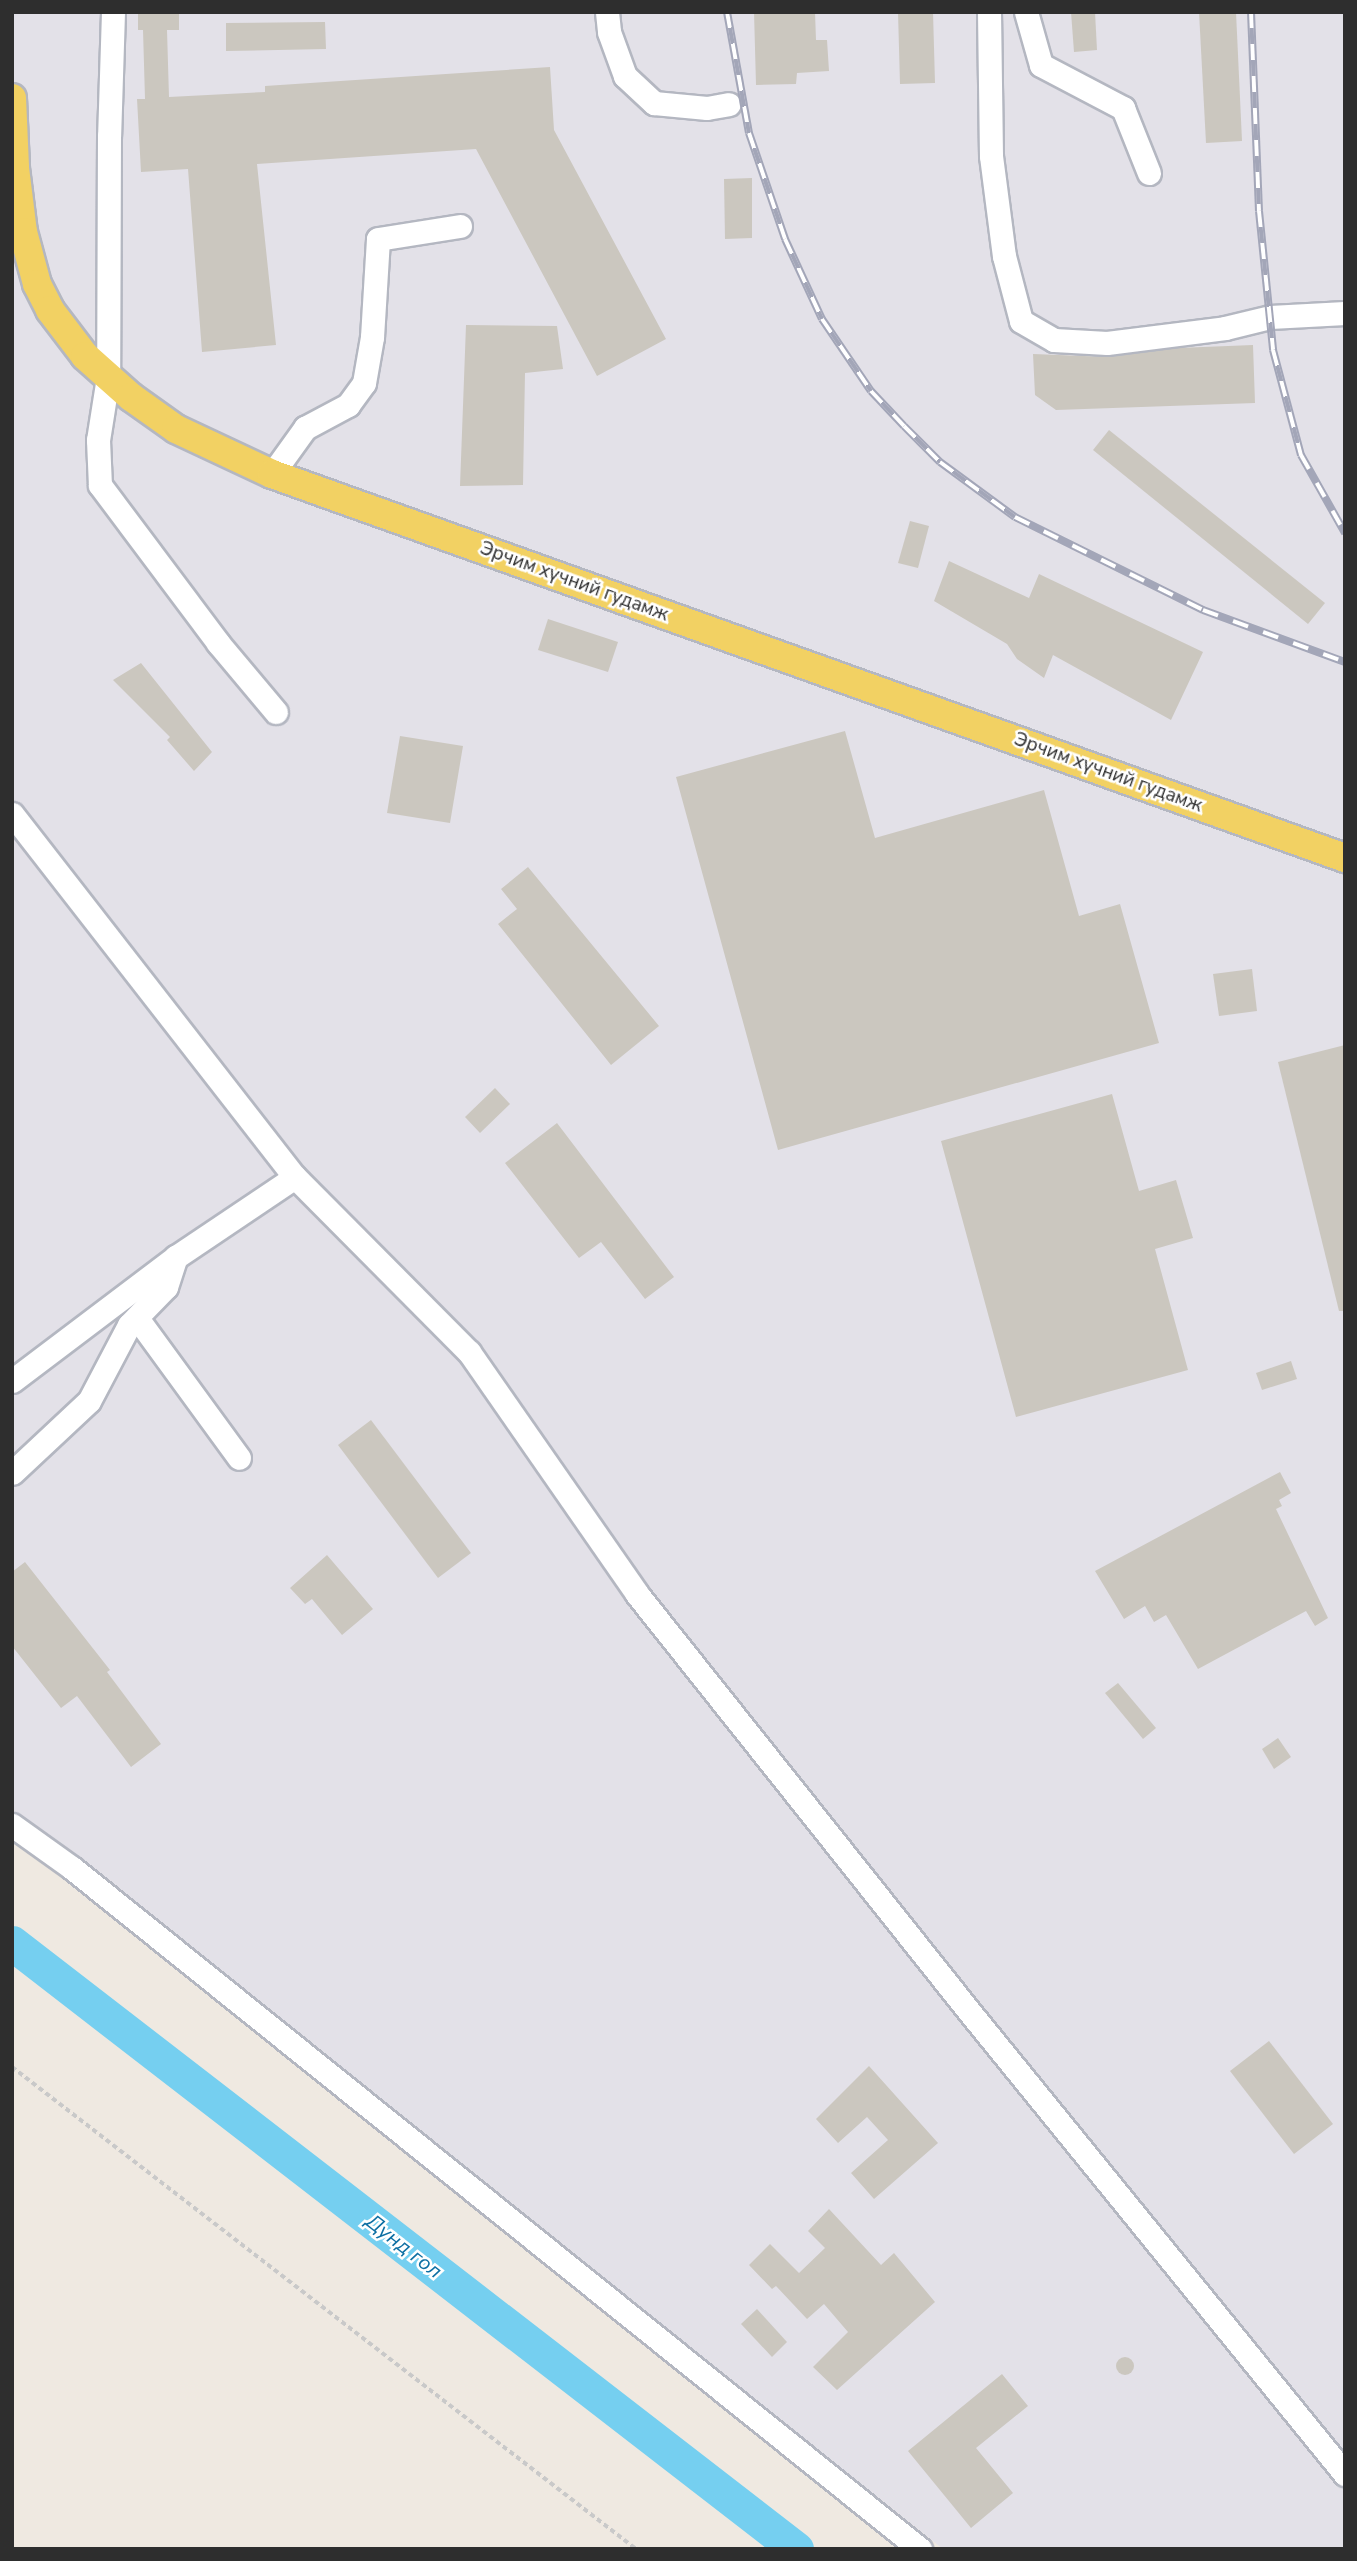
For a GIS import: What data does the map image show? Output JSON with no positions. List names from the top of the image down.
{
  "streets": {
    "main road": ["Эрчим хүчний гудамж"]
  },
  "water": ["Дунд гол"]
}
